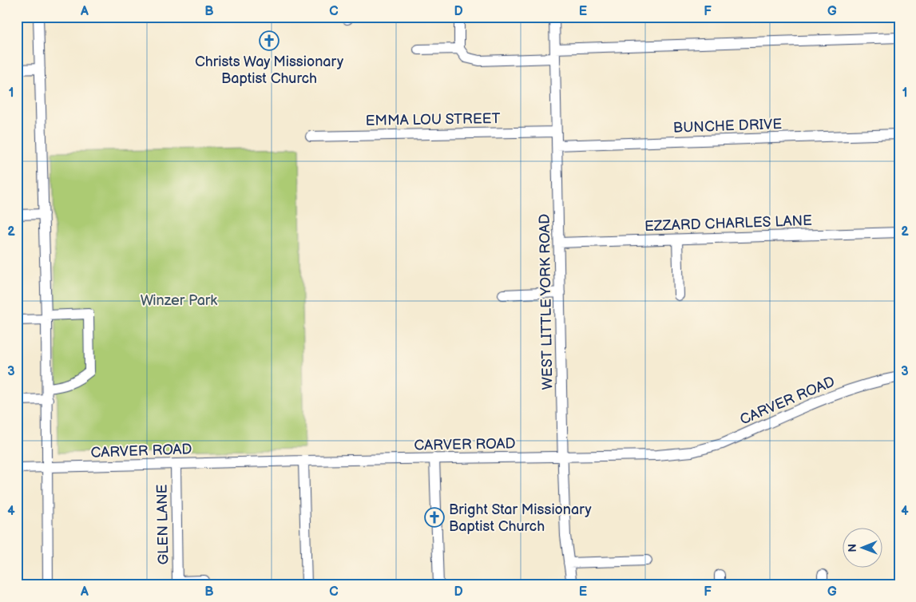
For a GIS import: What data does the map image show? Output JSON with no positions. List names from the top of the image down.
{
  "streets": {
    "street": [
      "EMMA LOU STREET",
      "BUNCHE DRIVE",
      "EZZARD CHARLES LANE",
      "WEST LITTLE YORK ROAD",
      "CARVER ROAD",
      "GLEN LANE"
    ]
  },
  "crossings": [
    ["EMMA LOU STREET", "WEST LITTLE YORK ROAD"],
    ["BUNCHE DRIVE", "WEST LITTLE YORK ROAD"],
    ["EZZARD CHARLES LANE", "WEST LITTLE YORK ROAD"],
    ["WEST LITTLE YORK ROAD", "CARVER ROAD"],
    ["CARVER ROAD", "GLEN LANE"]
  ],
  "parks": ["Winzer Park"],
  "places": {
    "church": ["Christs Way Missionary Baptist Church", "Bright Star Missionary Baptist Church"]
  },
  "north": "left",
  "grid": {
    "columns": [
      "A",
      "B",
      "C",
      "D",
      "E",
      "F",
      "G"
    ],
    "rows": [
      "1",
      "2",
      "3",
      "4"
    ]
  }
}
